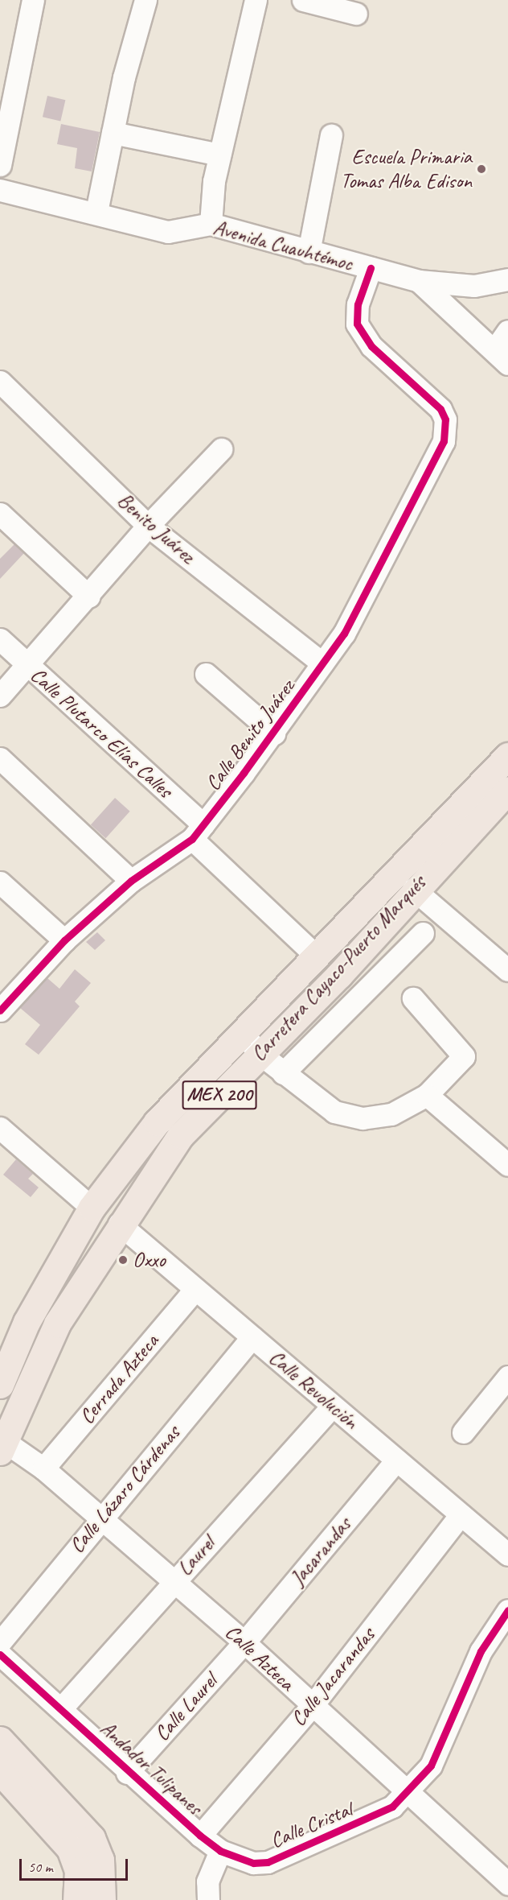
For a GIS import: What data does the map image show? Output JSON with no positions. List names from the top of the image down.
{
  "streets": {
    "main road": ["Carretera Cayaco-Puerto Marqués", "MEX 200"],
    "street": [
      "Avenida Cuauhtémoc",
      "Benito Juárez",
      "Calle Plutarco Elías Calles",
      "Calle Benito Juárez",
      "Cerrada Azteca",
      "Calle Revolución",
      "Calle Lázaro Cárdenas",
      "Jacarandas",
      "Laurel",
      "Calle Azteca",
      "Calle Jacarandas",
      "Calle Laurel",
      "Andador Tulipanes",
      "Calle Cristal"
    ]
  },
  "crossings": [
    ["Avenida Cuauhtémoc", "Calle Benito Juárez"],
    ["Benito Juárez", "Calle Benito Juárez"],
    ["Calle Plutarco Elías Calles", "Calle Benito Juárez"],
    ["Calle Plutarco Elías Calles", "Carretera Cayaco-Puerto Marqués"],
    ["Carretera Cayaco-Puerto Marqués", "Calle Revolución"],
    ["Carretera Cayaco-Puerto Marqués", "Calle Azteca"],
    ["Cerrada Azteca", "Calle Revolución"],
    ["Cerrada Azteca", "Calle Azteca"],
    ["Calle Revolución", "Calle Lázaro Cárdenas"],
    ["Calle Revolución", "Jacarandas"],
    ["Calle Revolución", "Laurel"],
    ["Calle Revolución", "Calle Jacarandas"],
    ["Calle Lázaro Cárdenas", "Calle Azteca"],
    ["Jacarandas", "Calle Azteca"],
    ["Jacarandas", "Calle Laurel"],
    ["Laurel", "Calle Azteca"],
    ["Laurel", "Andador Tulipanes"],
    ["Calle Azteca", "Calle Jacarandas"],
    ["Calle Azteca", "Calle Laurel"],
    ["Calle Azteca", "Calle Cristal"],
    ["Calle Jacarandas", "Andador Tulipanes"],
    ["Calle Laurel", "Andador Tulipanes"],
    ["Andador Tulipanes", "Calle Cristal"]
  ],
  "places": ["Escuela Primaria Tomas Alba Edison", "Oxxo"],
  "scale_bar": "50 m"
}
